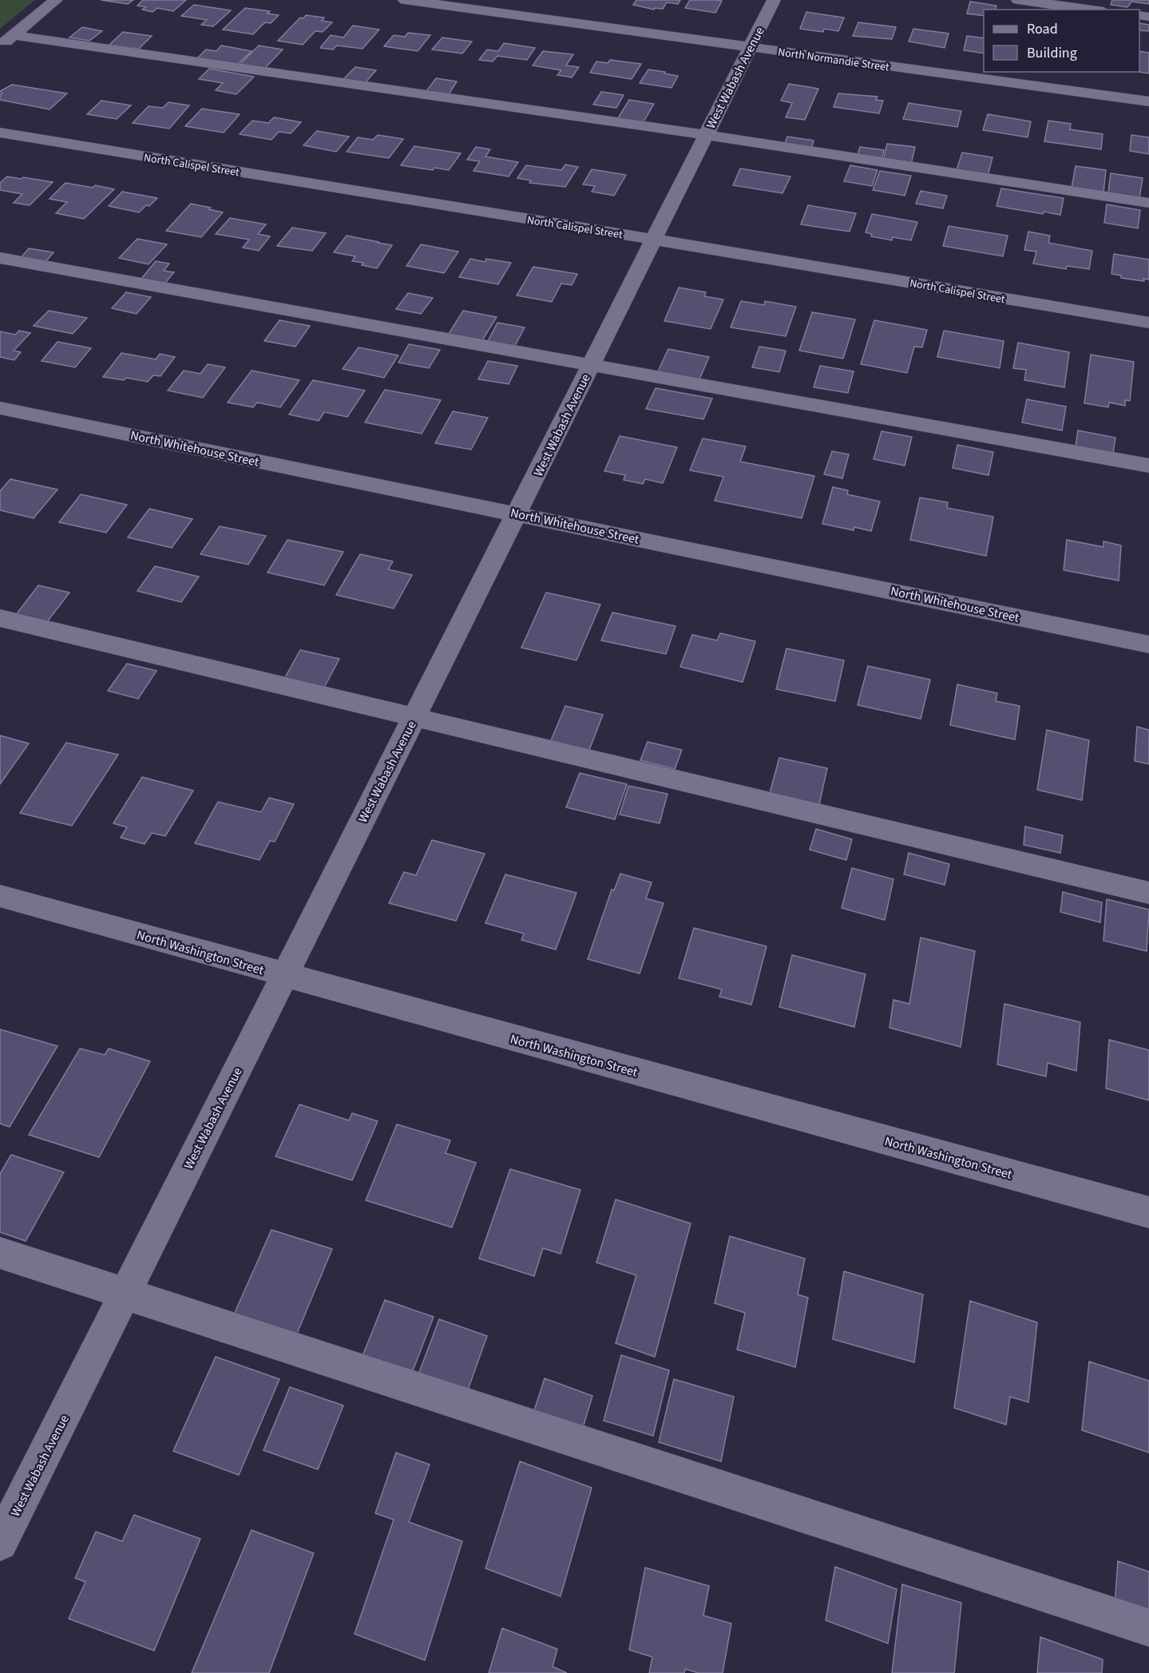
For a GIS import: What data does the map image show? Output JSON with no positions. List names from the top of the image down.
{
  "streets": {
    "street": [
      "North Normandie Street",
      "West Wabash Avenue",
      "North Calispel Street",
      "North Whitehouse Street",
      "North Washington Street"
    ]
  },
  "crossings": [
    ["North Normandie Street", "West Wabash Avenue"],
    ["West Wabash Avenue", "North Calispel Street"],
    ["West Wabash Avenue", "North Whitehouse Street"],
    ["West Wabash Avenue", "North Washington Street"]
  ],
  "legend": ["Road", "Building"]
}
